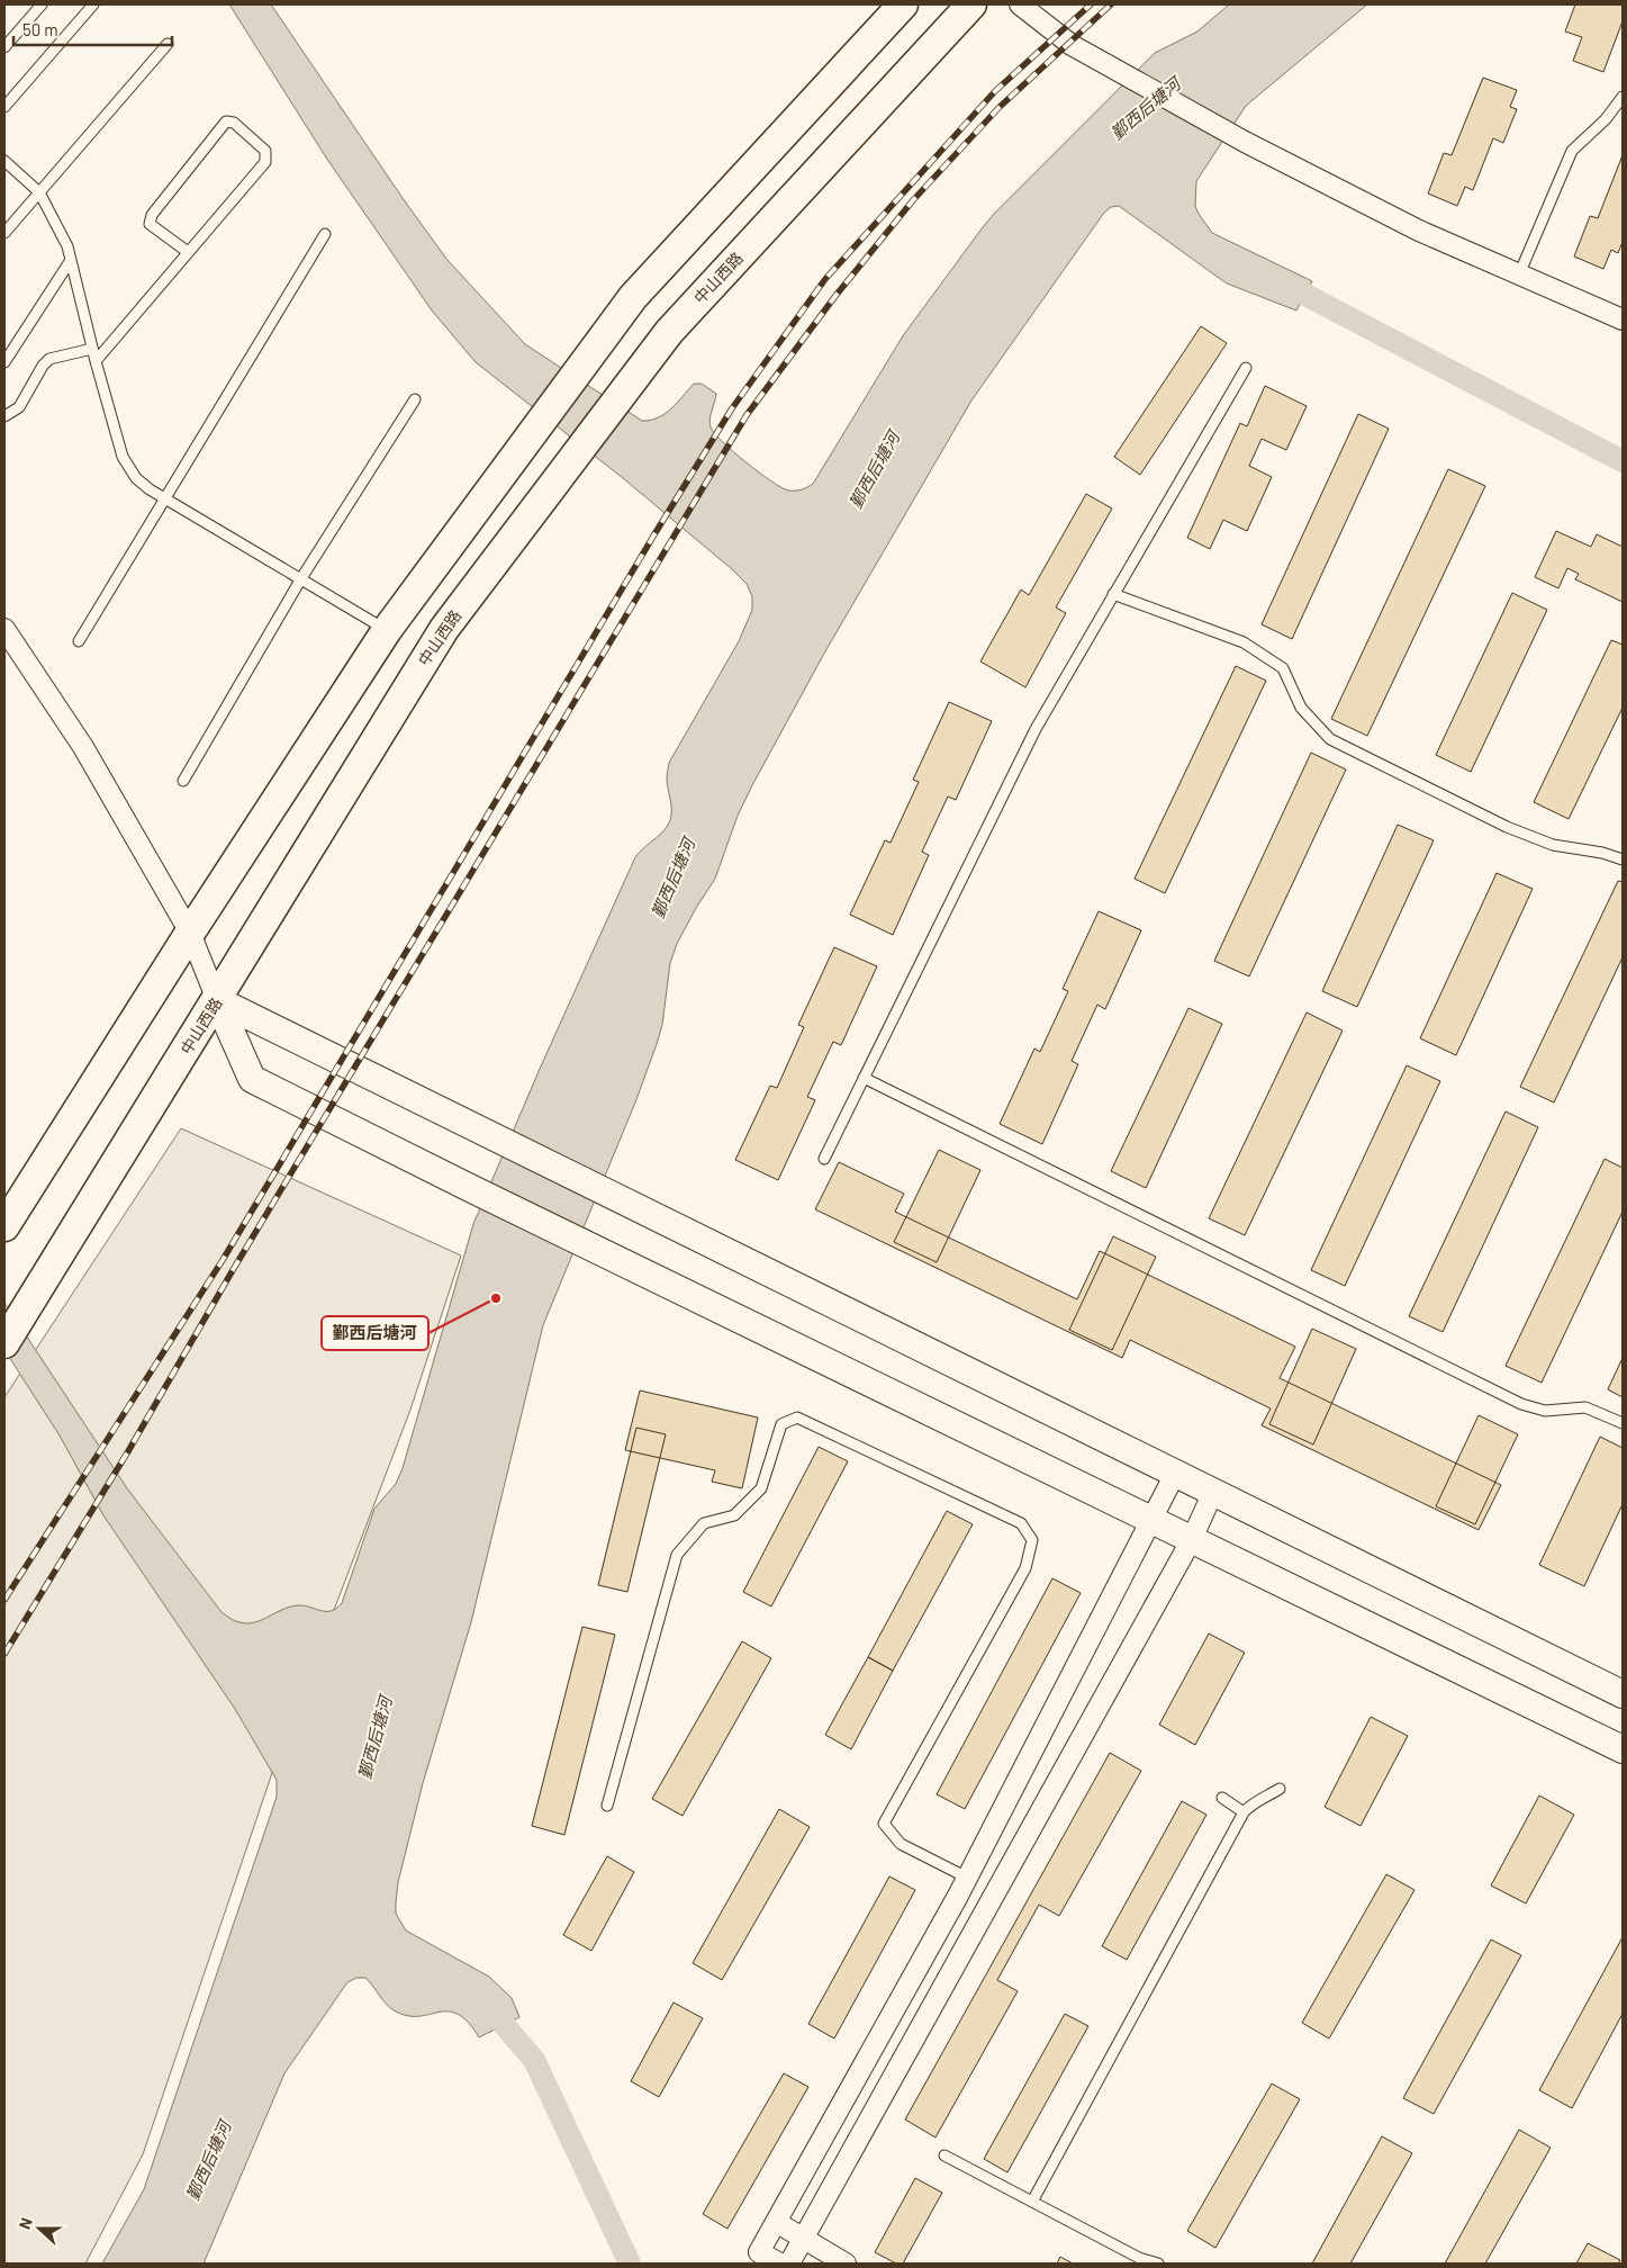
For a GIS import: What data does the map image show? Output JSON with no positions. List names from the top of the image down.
{
  "streets": {
    "main road": ["中山西路"]
  },
  "water": ["鄞西后塘河"],
  "places": ["鄞西后塘河"],
  "scale_bar": "50 m",
  "north": "left"
}
